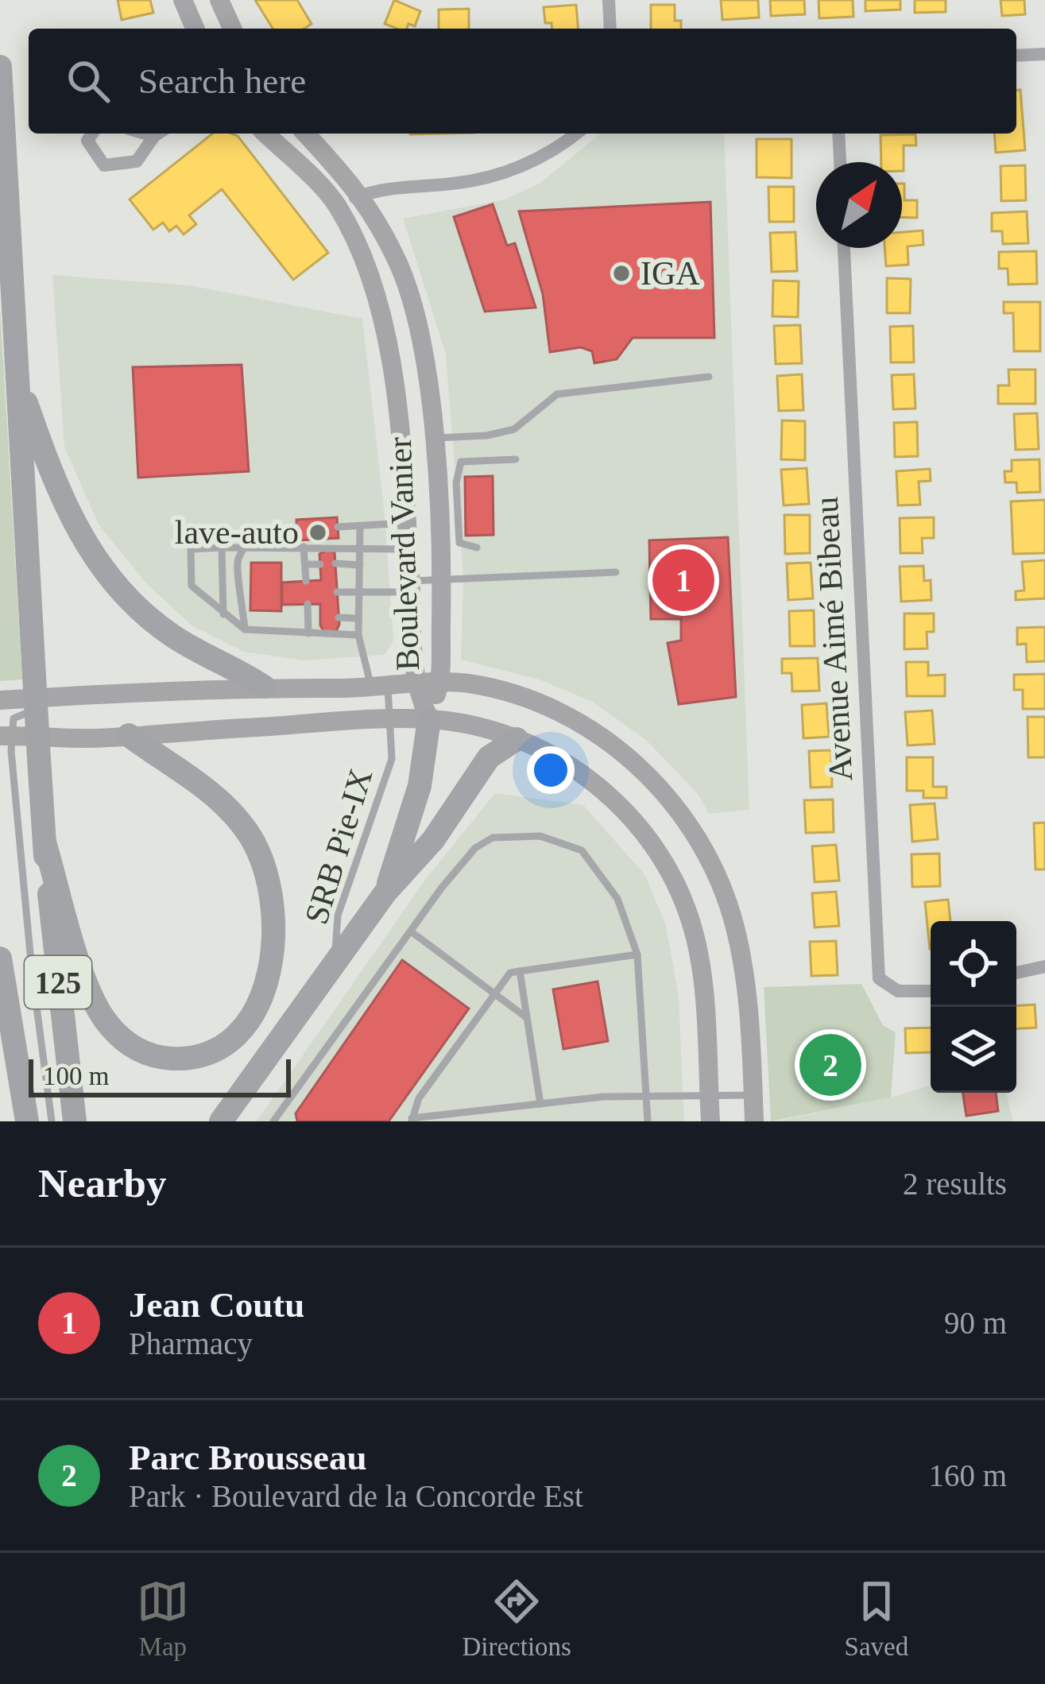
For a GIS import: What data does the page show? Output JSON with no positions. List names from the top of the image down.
{
  "streets": {
    "highway": ["125"],
    "street": ["Boulevard Vanier", "Avenue Aimé Bibeau"],
    "lane": ["SRB Pie-IX"]
  },
  "places": ["IGA", "lave-auto"],
  "scale_bar": "100 m",
  "north": "top right",
  "page": {
    "search": "Search here",
    "pins": ["1", "2"],
    "scale": "100 m",
    "heading": ["Nearby", "2 results"],
    "list": [
      {
        "mark": "1",
        "name": "Jean Coutu",
        "note": "Pharmacy",
        "value": "90 m"
      },
      {
        "mark": "2",
        "name": "Parc Brousseau",
        "note": "Park · Boulevard de la Concorde Est",
        "value": "160 m"
      }
    ],
    "nav": ["Map", "Directions", "Saved"]
  }
}
